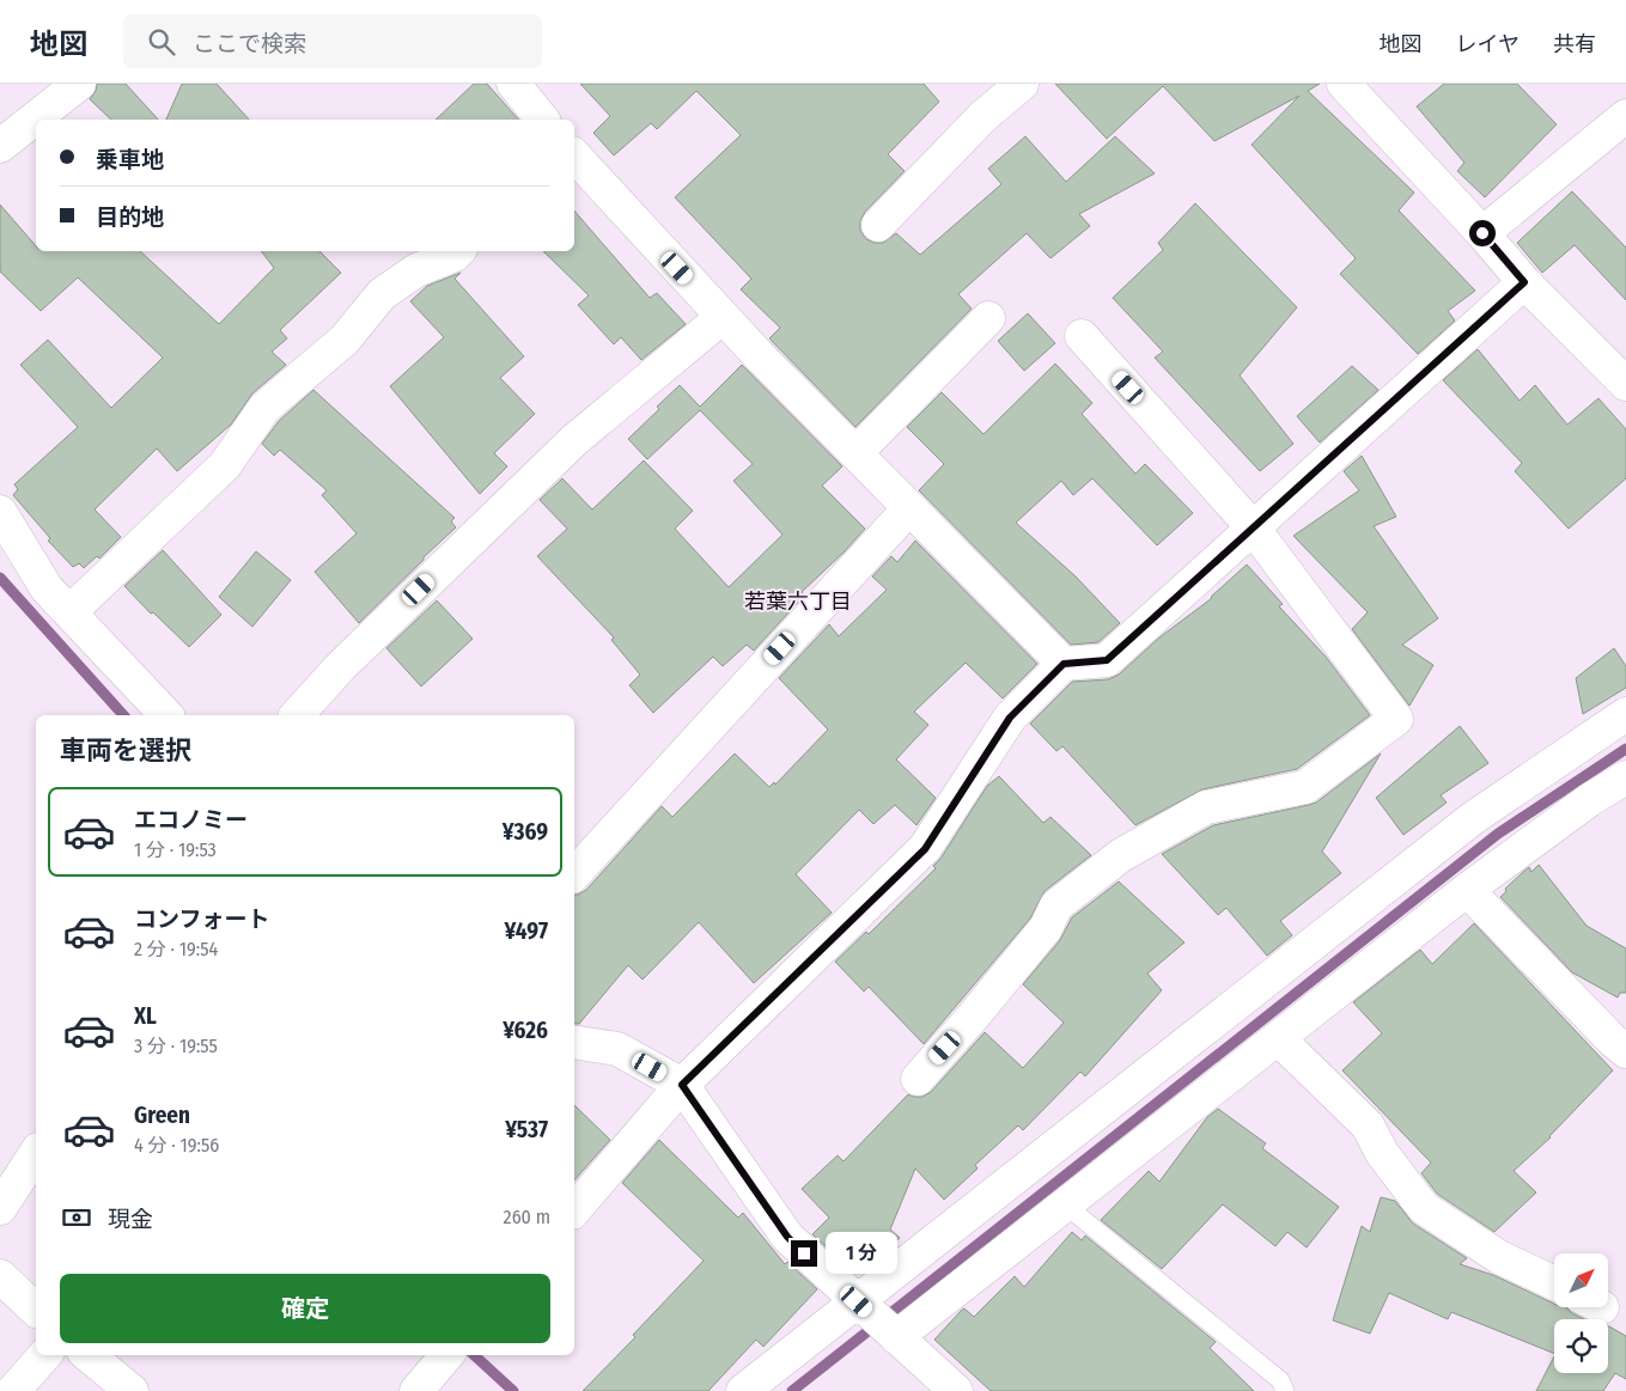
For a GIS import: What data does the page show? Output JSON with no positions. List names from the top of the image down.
{
  "districts": ["若葉六丁目"],
  "north": "top right",
  "page": {
    "header": "地図",
    "search": "ここで検索",
    "nav": ["地図", "レイヤ", "共有"],
    "banner": ["乗車地", "目的地"],
    "heading": "車両を選択",
    "list": [
      {
        "name": "エコノミー",
        "note": "1 分 · 19:53",
        "value": "¥369"
      },
      {
        "name": "コンフォート",
        "note": "2 分 · 19:54",
        "value": "¥497"
      },
      {
        "name": "XL",
        "note": "3 分 · 19:55",
        "value": "¥626"
      },
      {
        "name": "Green",
        "note": "4 分 · 19:56",
        "value": "¥537"
      }
    ],
    "pay": ["現金", "260 m"],
    "bubble": "1 分",
    "buttons": "確定"
  }
}
